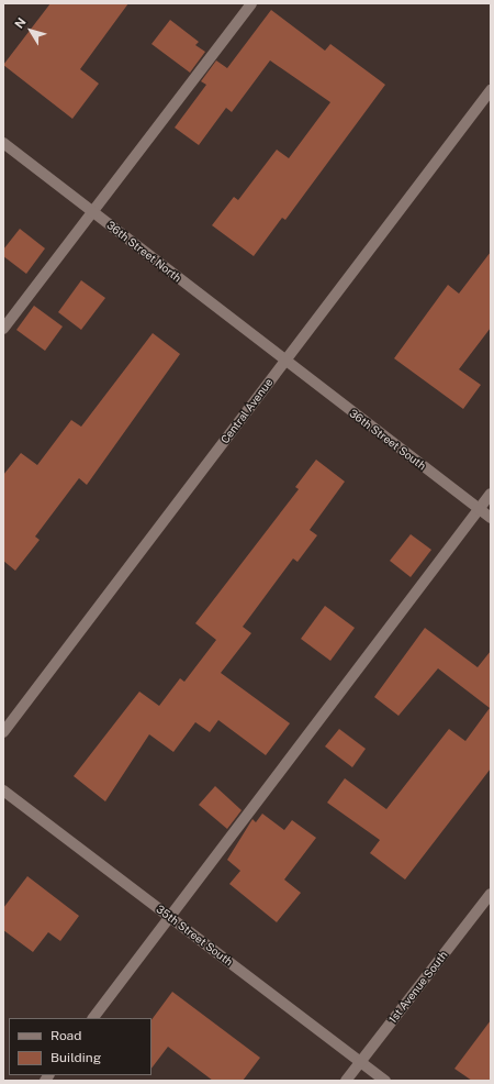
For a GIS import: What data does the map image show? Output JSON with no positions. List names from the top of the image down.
{
  "streets": {
    "street": [
      "36th Street North",
      "Central Avenue",
      "36th Street South",
      "35th Street South",
      "1st Avenue South"
    ]
  },
  "crossings": [
    ["36th Street North", "Central Avenue"],
    ["36th Street North", "36th Street South"],
    ["Central Avenue", "36th Street South"],
    ["35th Street South", "1st Avenue South"]
  ],
  "legend": ["Road", "Building"],
  "north": "top left"
}
